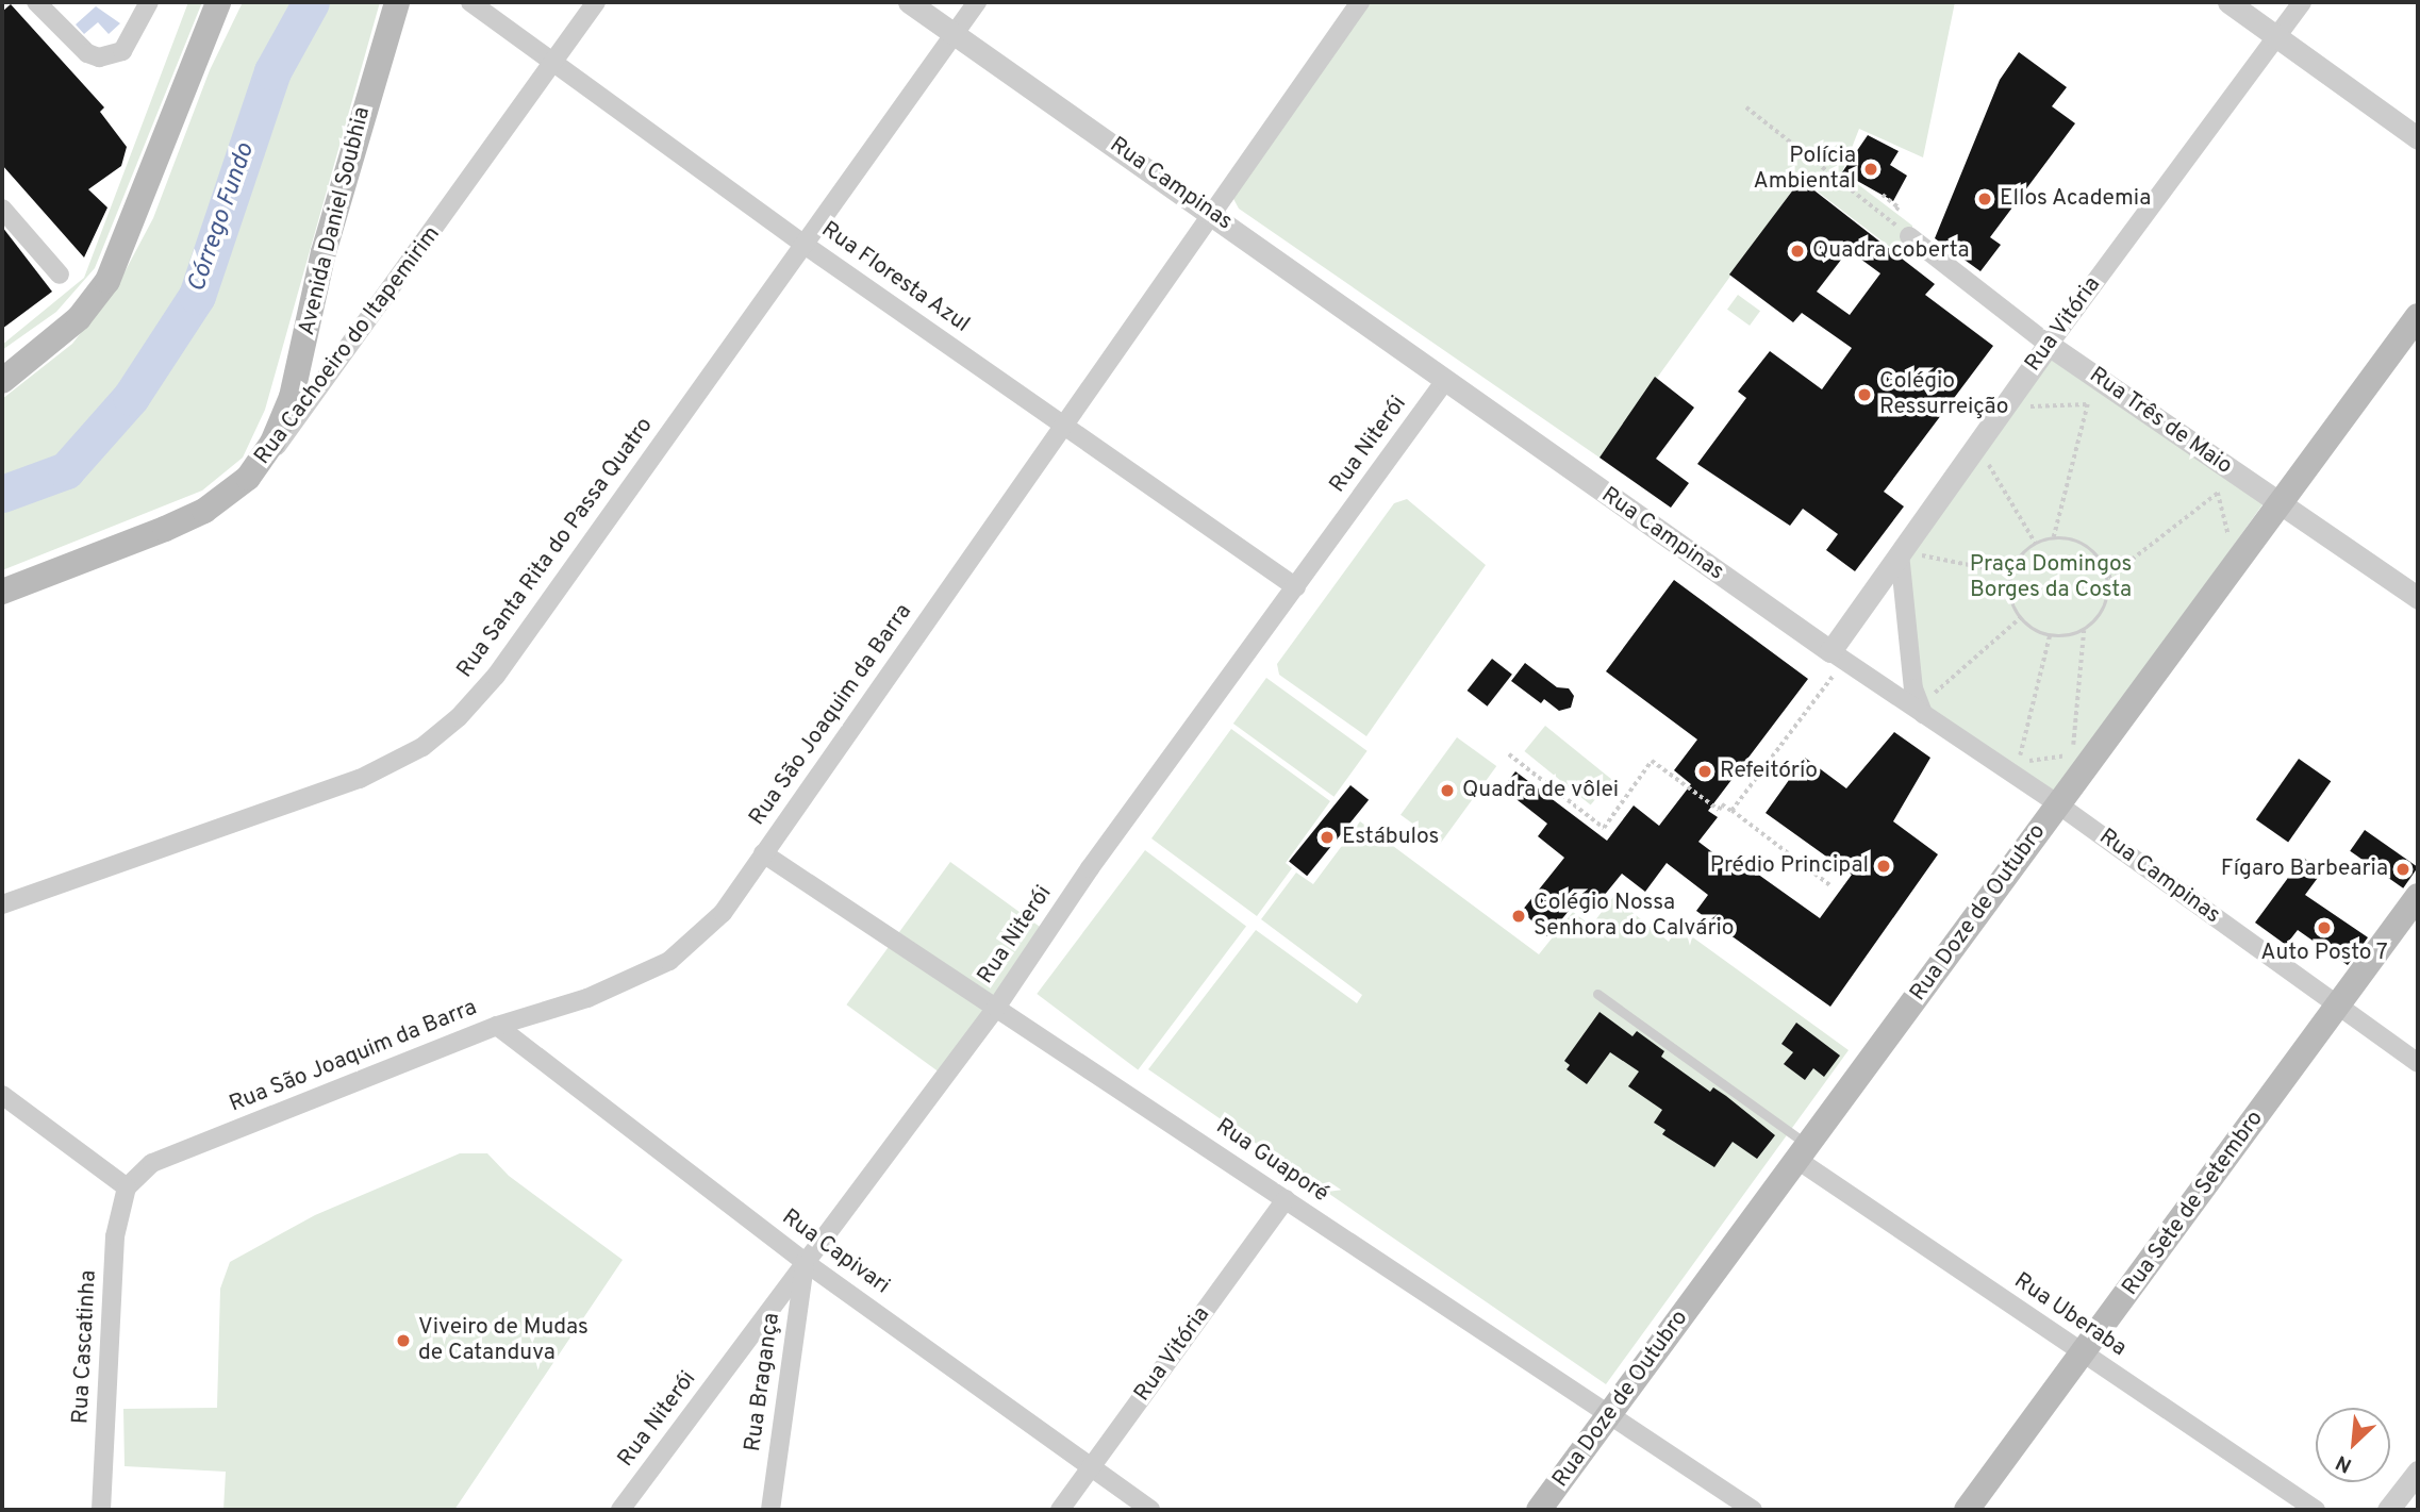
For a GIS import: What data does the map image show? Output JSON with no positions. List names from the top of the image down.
{
  "streets": {
    "main road": [
      "Avenida Daniel Soubhia",
      "Rua Cachoeiro do Itapemirim",
      "Rua Doze de Outubro",
      "Rua Sete de Setembro"
    ],
    "street": [
      "Rua Campinas",
      "Rua Floresta Azul",
      "Rua Vitória",
      "Rua Três de Maio",
      "Rua Niterói",
      "Rua Santa Rita do Passa Quatro",
      "Rua São Joaquim da Barra",
      "Rua Guaporé",
      "Rua Capivari",
      "Rua Uberaba",
      "Rua Cascatinha",
      "Rua Bragança"
    ]
  },
  "crossings": [
    ["Rua Campinas", "Rua Vitória"],
    ["Rua Campinas", "Rua Niterói"],
    ["Rua Campinas", "Rua Santa Rita do Passa Quatro"],
    ["Rua Campinas", "Rua São Joaquim da Barra"],
    ["Rua Campinas", "Rua Doze de Outubro"],
    ["Rua Campinas", "Rua Sete de Setembro"],
    ["Avenida Daniel Soubhia", "Rua Cachoeiro do Itapemirim"],
    ["Rua Floresta Azul", "Rua Cachoeiro do Itapemirim"],
    ["Rua Floresta Azul", "Rua Niterói"],
    ["Rua Floresta Azul", "Rua Santa Rita do Passa Quatro"],
    ["Rua Floresta Azul", "Rua São Joaquim da Barra"],
    ["Rua Vitória", "Rua Três de Maio"],
    ["Rua Vitória", "Rua Guaporé"],
    ["Rua Vitória", "Rua Capivari"],
    ["Rua Três de Maio", "Rua Doze de Outubro"],
    ["Rua Niterói", "Rua Guaporé"],
    ["Rua Niterói", "Rua Capivari"],
    ["Rua Niterói", "Rua Bragança"],
    ["Rua São Joaquim da Barra", "Rua Guaporé"],
    ["Rua São Joaquim da Barra", "Rua Capivari"],
    ["Rua São Joaquim da Barra", "Rua Cascatinha"],
    ["Rua Doze de Outubro", "Rua Guaporé"],
    ["Rua Doze de Outubro", "Rua Uberaba"],
    ["Rua Sete de Setembro", "Rua Uberaba"],
    ["Rua Capivari", "Rua Bragança"]
  ],
  "water": ["Córrego Fundo"],
  "parks": ["Praça Domingos Borges da Costa"],
  "places": [
    "Polícia Ambiental",
    "Ellos Academia",
    "Quadra coberta",
    "Colégio Ressurreição",
    "Refeitório",
    "Quadra de vôlei",
    "Estábulos",
    "Prédio Principal",
    "Fígaro Barbearia",
    "Colégio Nossa Senhora do Calvário",
    "Auto Posto 7",
    "Viveiro de Mudas de Catanduva"
  ],
  "north": "bottom left"
}
